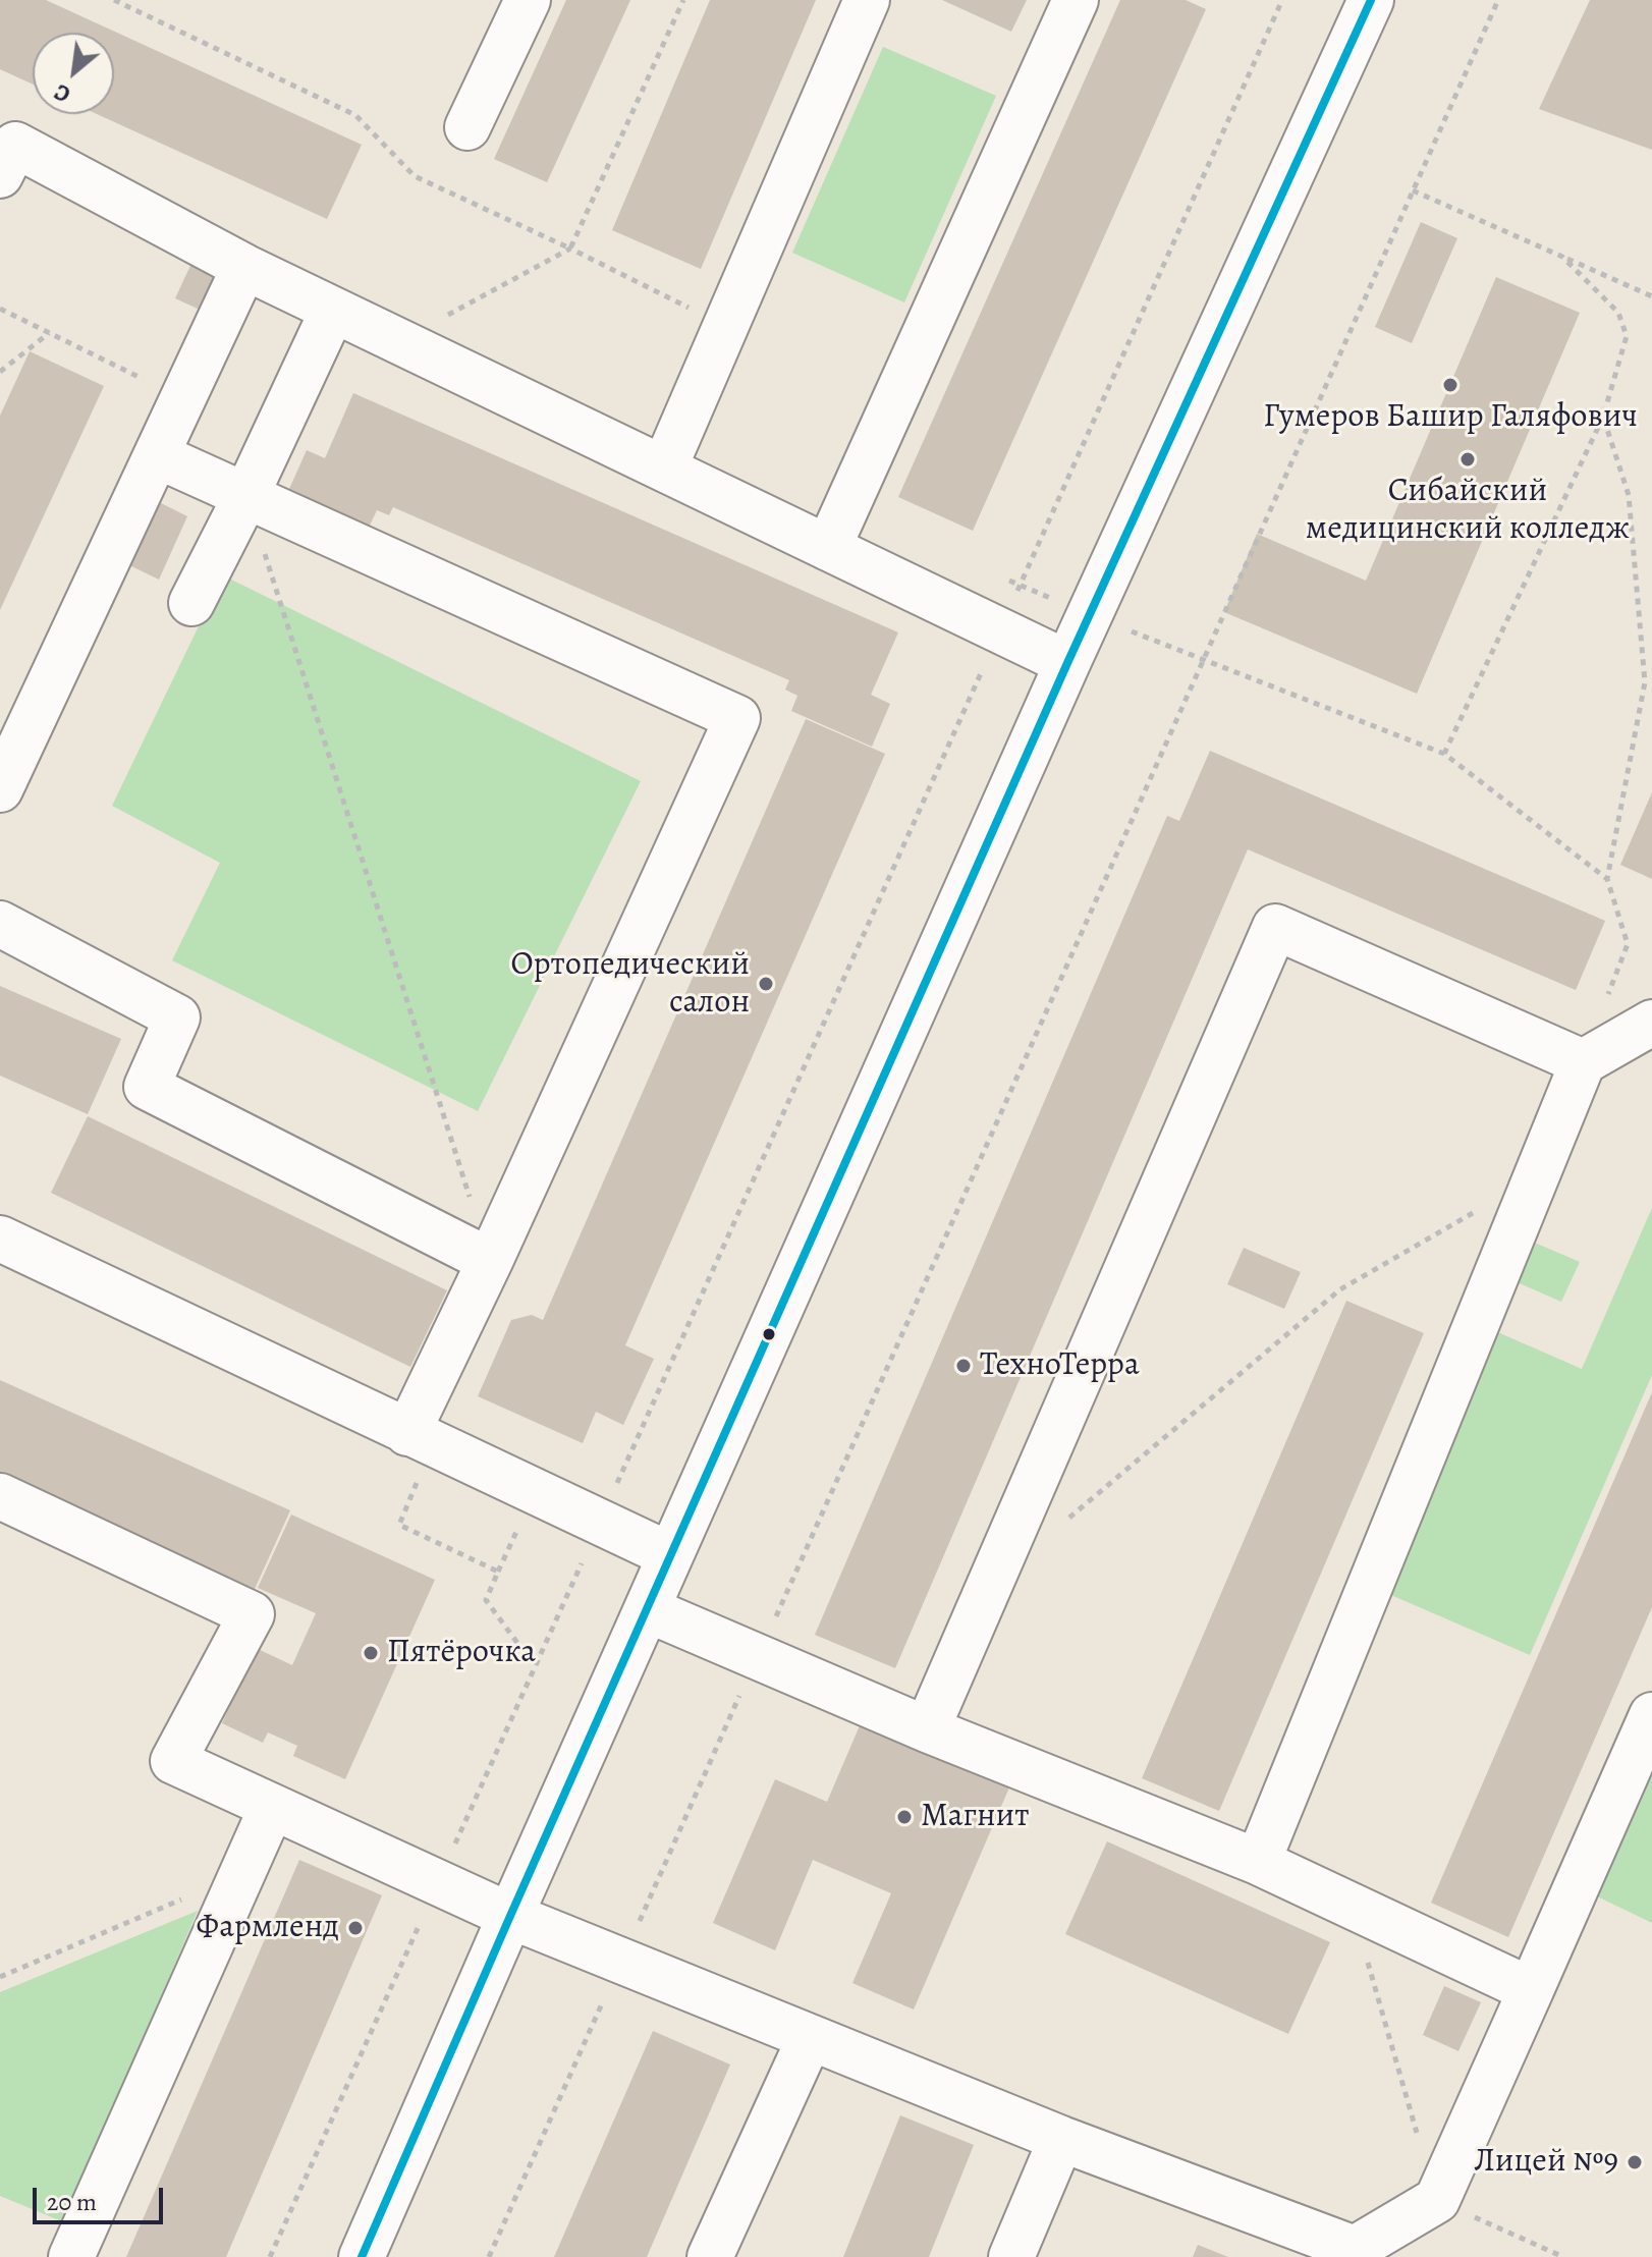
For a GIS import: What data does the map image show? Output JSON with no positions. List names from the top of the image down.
{
  "places": [
    "Гумеров Башир Галяфович",
    "Сибайский медицинский колледж",
    "Ортопедический салон",
    "ТехноТерра",
    "Пятёрочка",
    "Магнит",
    "Фармленд",
    "Лицей №9"
  ],
  "scale_bar": "20 m",
  "north": "bottom left"
}
